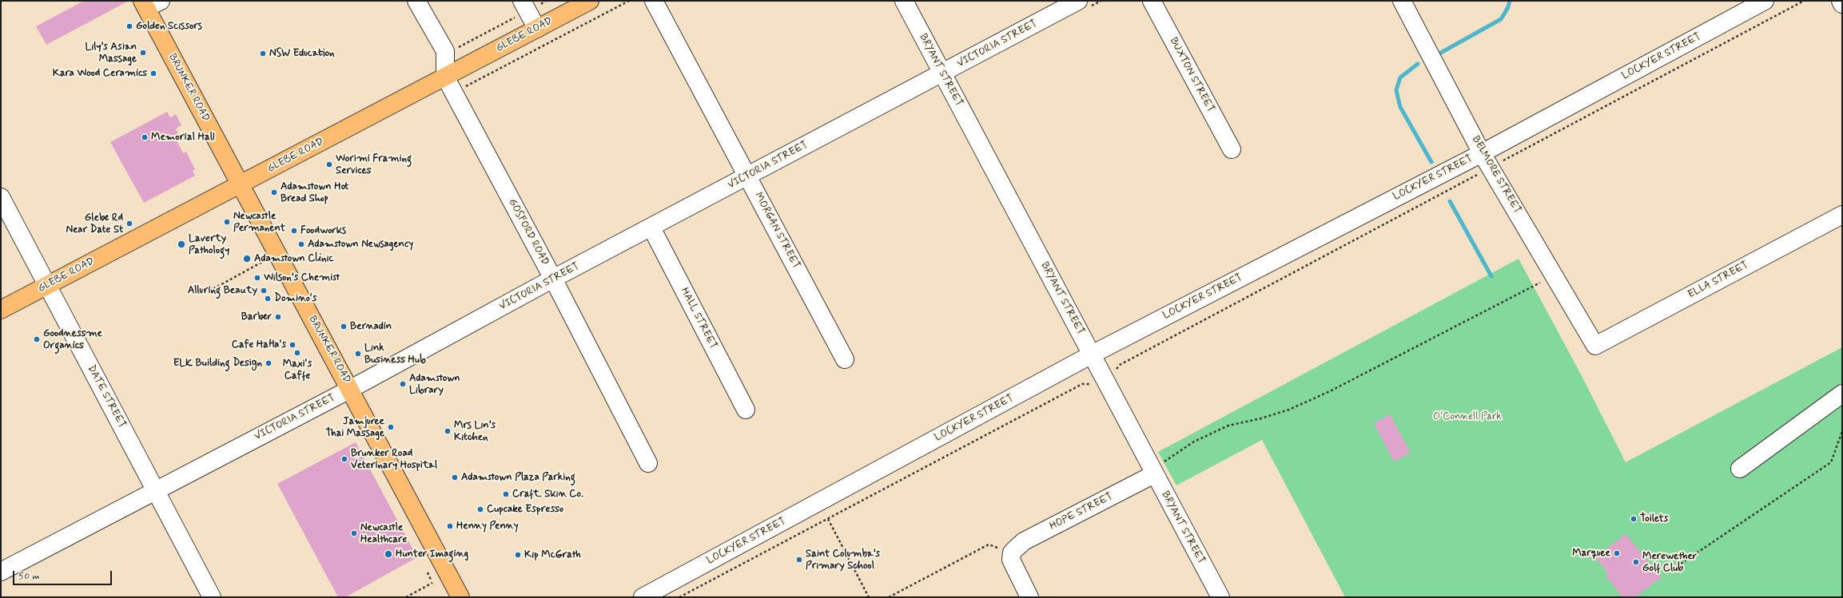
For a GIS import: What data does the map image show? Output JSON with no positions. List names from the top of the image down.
{
  "streets": {
    "main road": ["GLEBE ROAD", "BRUNKER ROAD"],
    "street": [
      "VICTORIA STREET",
      "LOCKYER STREET",
      "BRYANT STREET",
      "BUXTON STREET",
      "BELMORE STREET",
      "MORGAN STREET",
      "GOSFORD ROAD",
      "ELLA STREET",
      "HALL STREET",
      "DATE STREET",
      "HOPE STREET"
    ]
  },
  "crossings": [
    ["GLEBE ROAD", "BRUNKER ROAD"],
    ["GLEBE ROAD", "GOSFORD ROAD"],
    ["GLEBE ROAD", "DATE STREET"],
    ["VICTORIA STREET", "BRYANT STREET"],
    ["VICTORIA STREET", "BRUNKER ROAD"],
    ["VICTORIA STREET", "MORGAN STREET"],
    ["VICTORIA STREET", "GOSFORD ROAD"],
    ["VICTORIA STREET", "HALL STREET"],
    ["VICTORIA STREET", "DATE STREET"],
    ["LOCKYER STREET", "BRYANT STREET"],
    ["LOCKYER STREET", "BELMORE STREET"],
    ["BRYANT STREET", "HOPE STREET"],
    ["BELMORE STREET", "ELLA STREET"]
  ],
  "parks": ["O'Connell Park"],
  "places": [
    "Golden Scissors",
    "Lily’s Asian Massage",
    "NSW Education",
    "Kara Wood Ceramics",
    "Memorial Hall",
    "Worimi Framing Services",
    "Adamstown Hot Bread Shop",
    "Newcastle Permanent",
    "Glebe Rd Near Date St",
    "Foodworks",
    "Laverty Pathology",
    "Adamstown Newsagency",
    "Adamstown Clinic",
    "Wilson’s Chemist",
    "Alluring Beauty",
    "Domino's",
    "Barber",
    "Bernadin",
    "Goodnessme Organics",
    "Cafe HaHa's",
    "Maxi's Caffe",
    "Link Business Hub",
    "ELK Building Design",
    "Adamstown Library",
    "Jamjuree Thai Massage",
    "Mrs Lin’s Kitchen",
    "Brunker Road Veterinary Hospital",
    "Adamstown Plaza Parking",
    "Craft. Skin Co.",
    "Cupcake Espresso",
    "Toilets",
    "Henny Penny",
    "Newcastle Healthcare",
    "Marquee",
    "Hunter Imaging",
    "Kip McGrath",
    "Saint Columba’s Primary School",
    "Merewether Golf Club"
  ],
  "scale_bar": "50 m"
}
